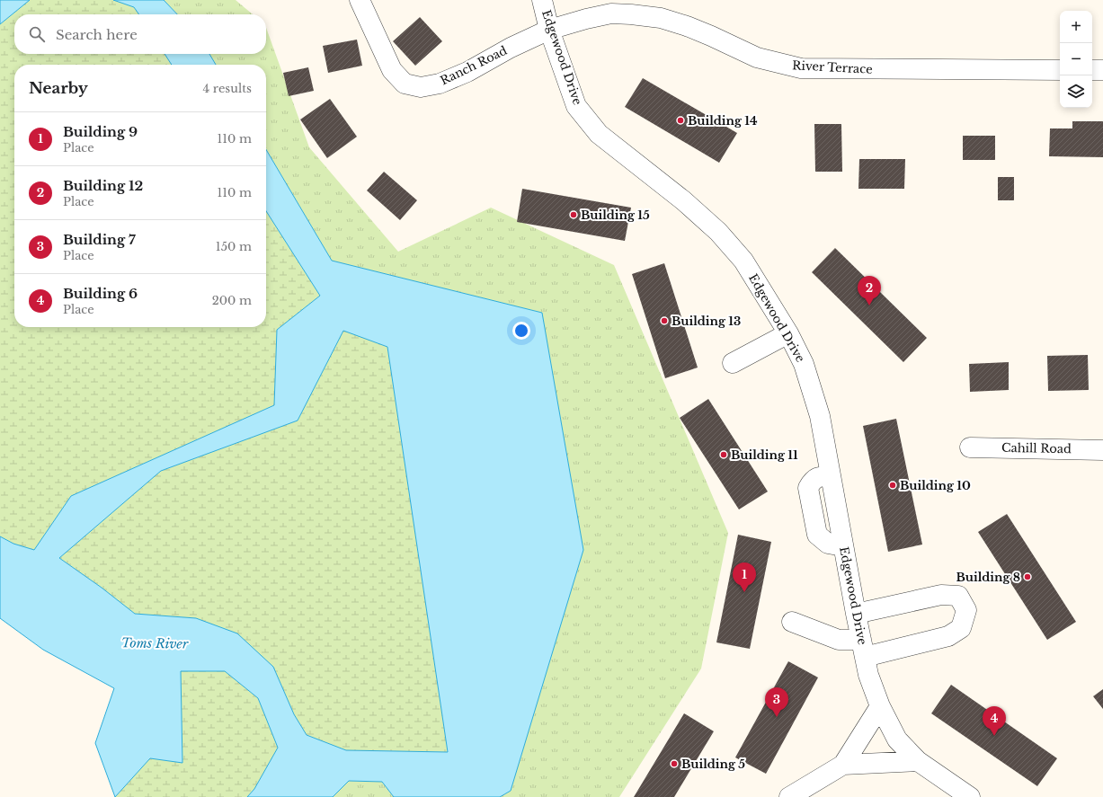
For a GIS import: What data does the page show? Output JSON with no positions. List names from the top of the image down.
{
  "streets": {
    "street": [
      "Edgewood Drive",
      "Ranch Road",
      "River Terrace",
      "Cahill Road"
    ]
  },
  "crossings": [
    ["Edgewood Drive", "Ranch Road"],
    ["Edgewood Drive", "River Terrace"],
    ["Ranch Road", "River Terrace"]
  ],
  "water": ["Toms River"],
  "places": [
    "Building 14",
    "Building 15",
    "Building 13",
    "Building 11",
    "Building 10",
    "Building 8",
    "Building 5"
  ],
  "page": {
    "map_buttons": ["+", "−"],
    "search": "Search here",
    "heading": ["Nearby", "4 results"],
    "list": [
      {
        "mark": "1",
        "name": "Building 9",
        "note": "Place",
        "value": "110 m"
      },
      {
        "mark": "2",
        "name": "Building 12",
        "note": "Place",
        "value": "110 m"
      },
      {
        "mark": "3",
        "name": "Building 7",
        "note": "Place",
        "value": "150 m"
      },
      {
        "mark": "4",
        "name": "Building 6",
        "note": "Place",
        "value": "200 m"
      }
    ],
    "pins": [
      "2",
      "1",
      "3",
      "4"
    ]
  }
}
